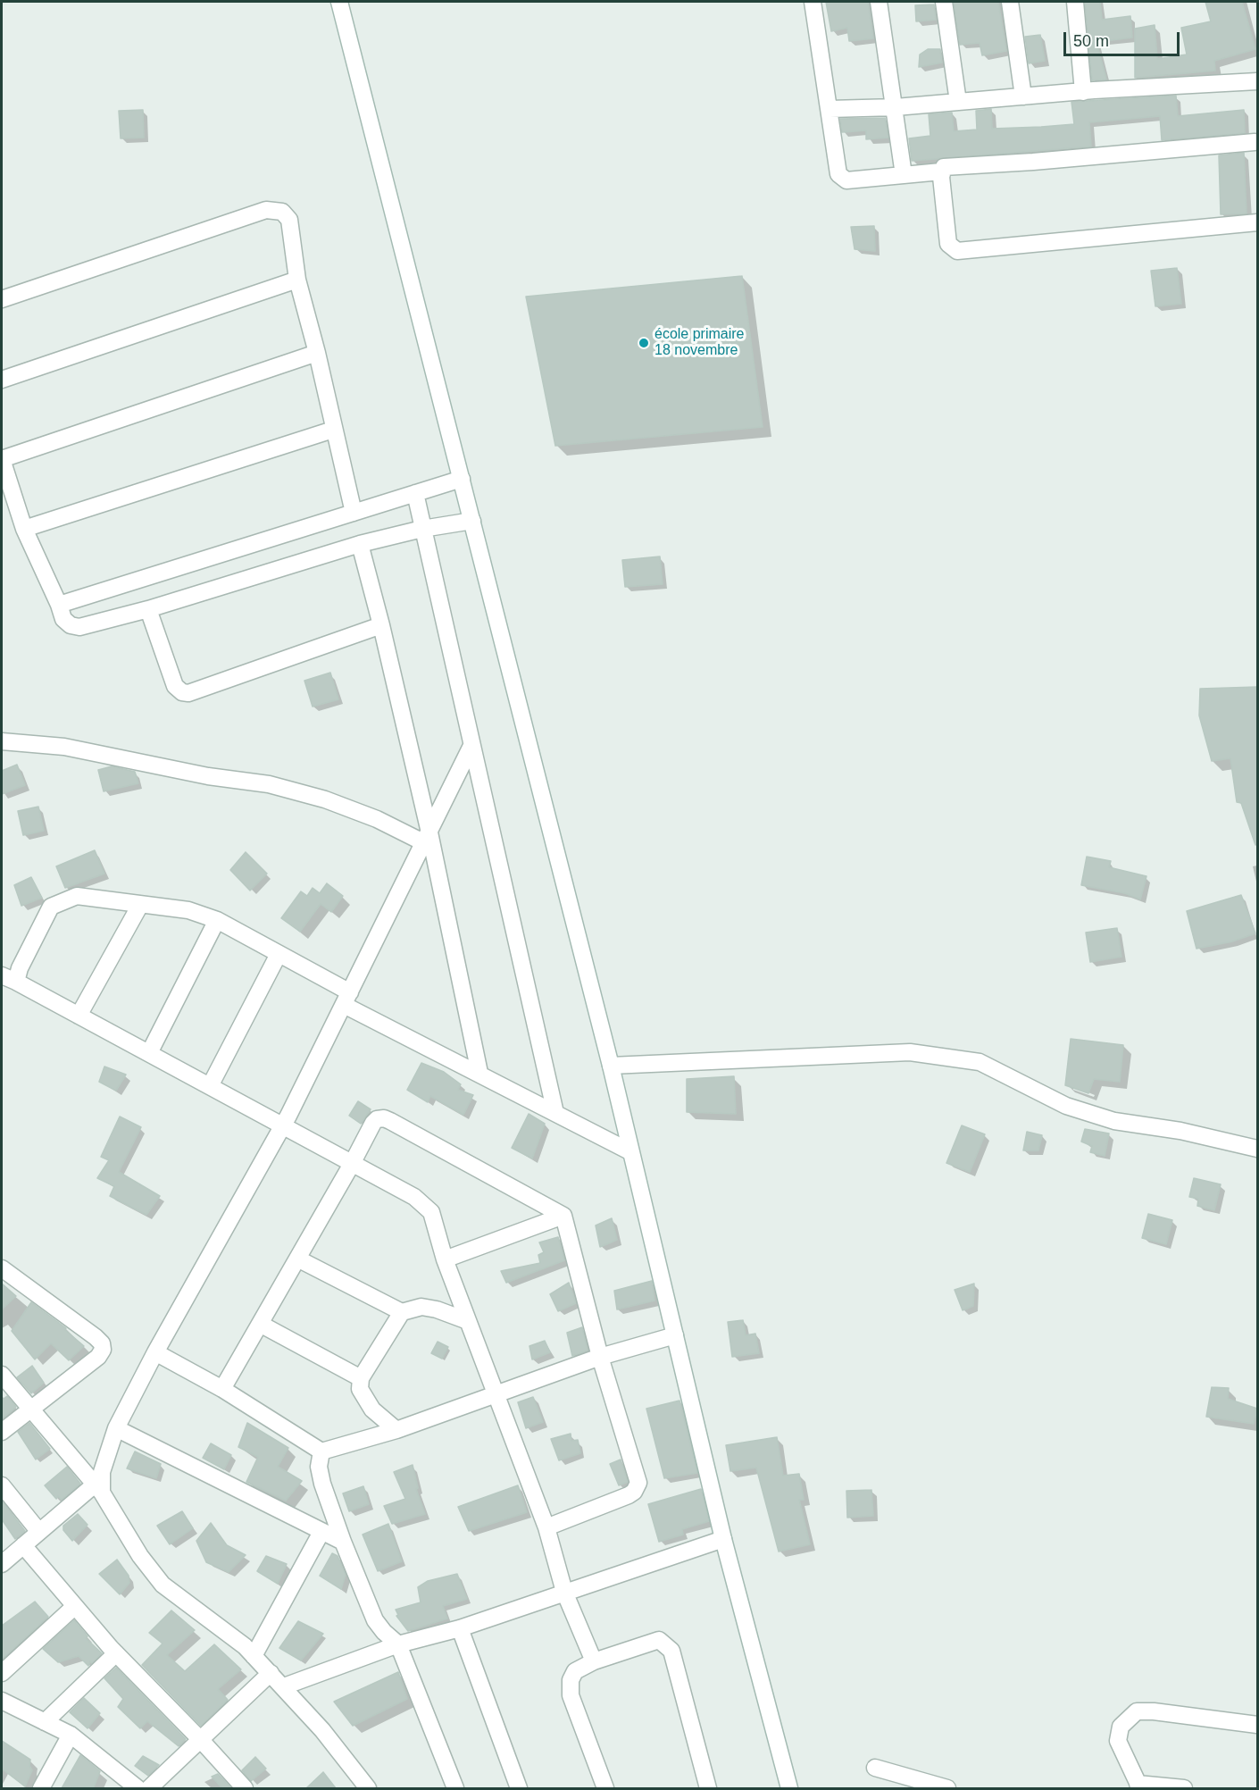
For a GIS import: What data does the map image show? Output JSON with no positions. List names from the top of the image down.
{
  "places": ["école primaire 18 novembre"],
  "scale_bar": "50 m"
}
